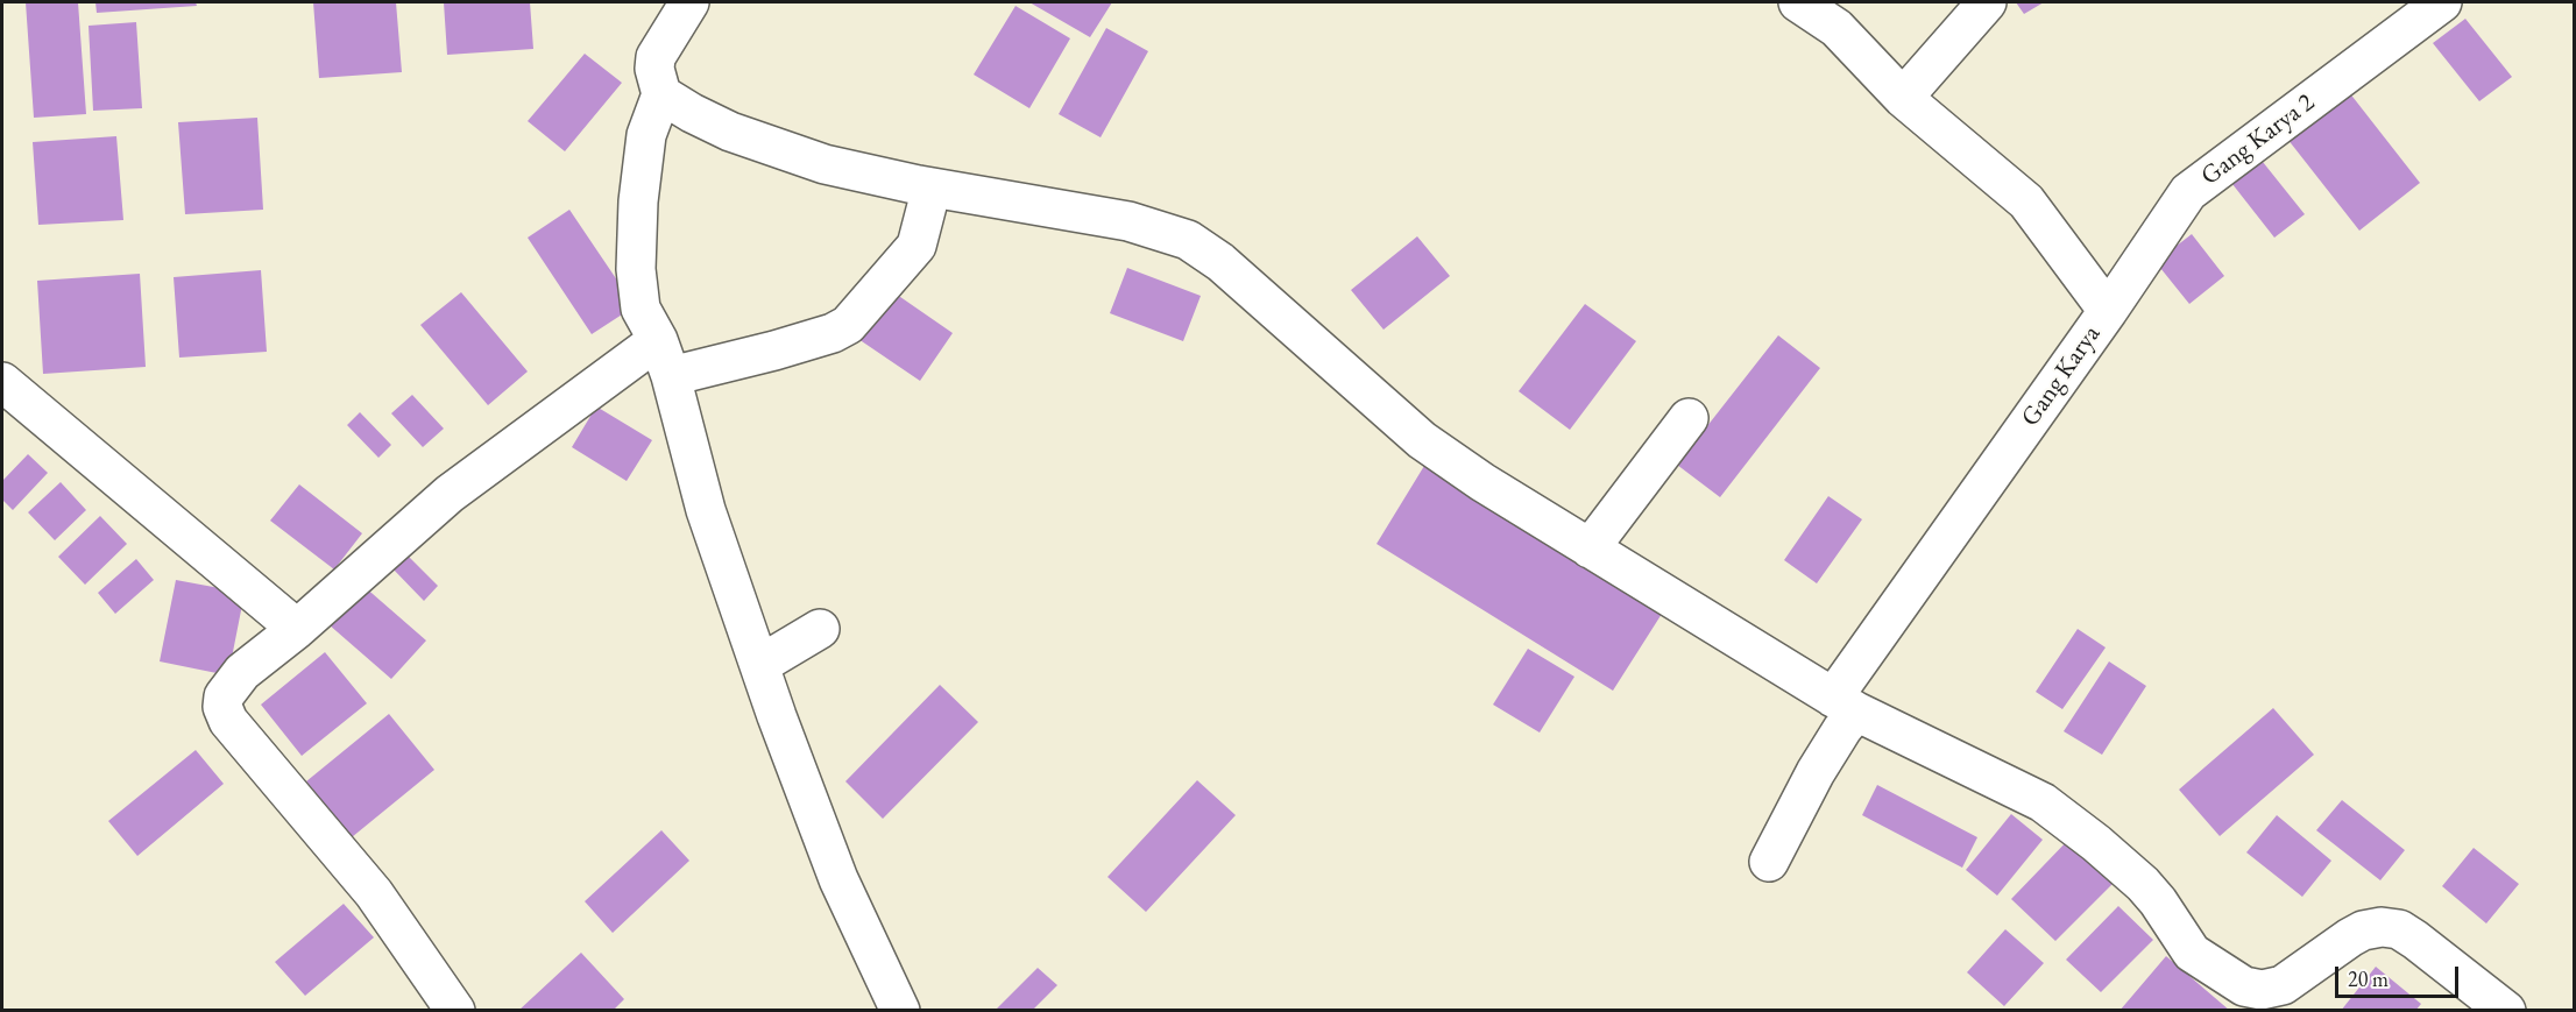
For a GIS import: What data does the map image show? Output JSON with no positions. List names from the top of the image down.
{
  "streets": {
    "street": ["Gang Karya 2", "Gang Karya"]
  },
  "crossings": [
    ["Gang Karya 2", "Gang Karya"]
  ],
  "scale_bar": "20 m"
}
